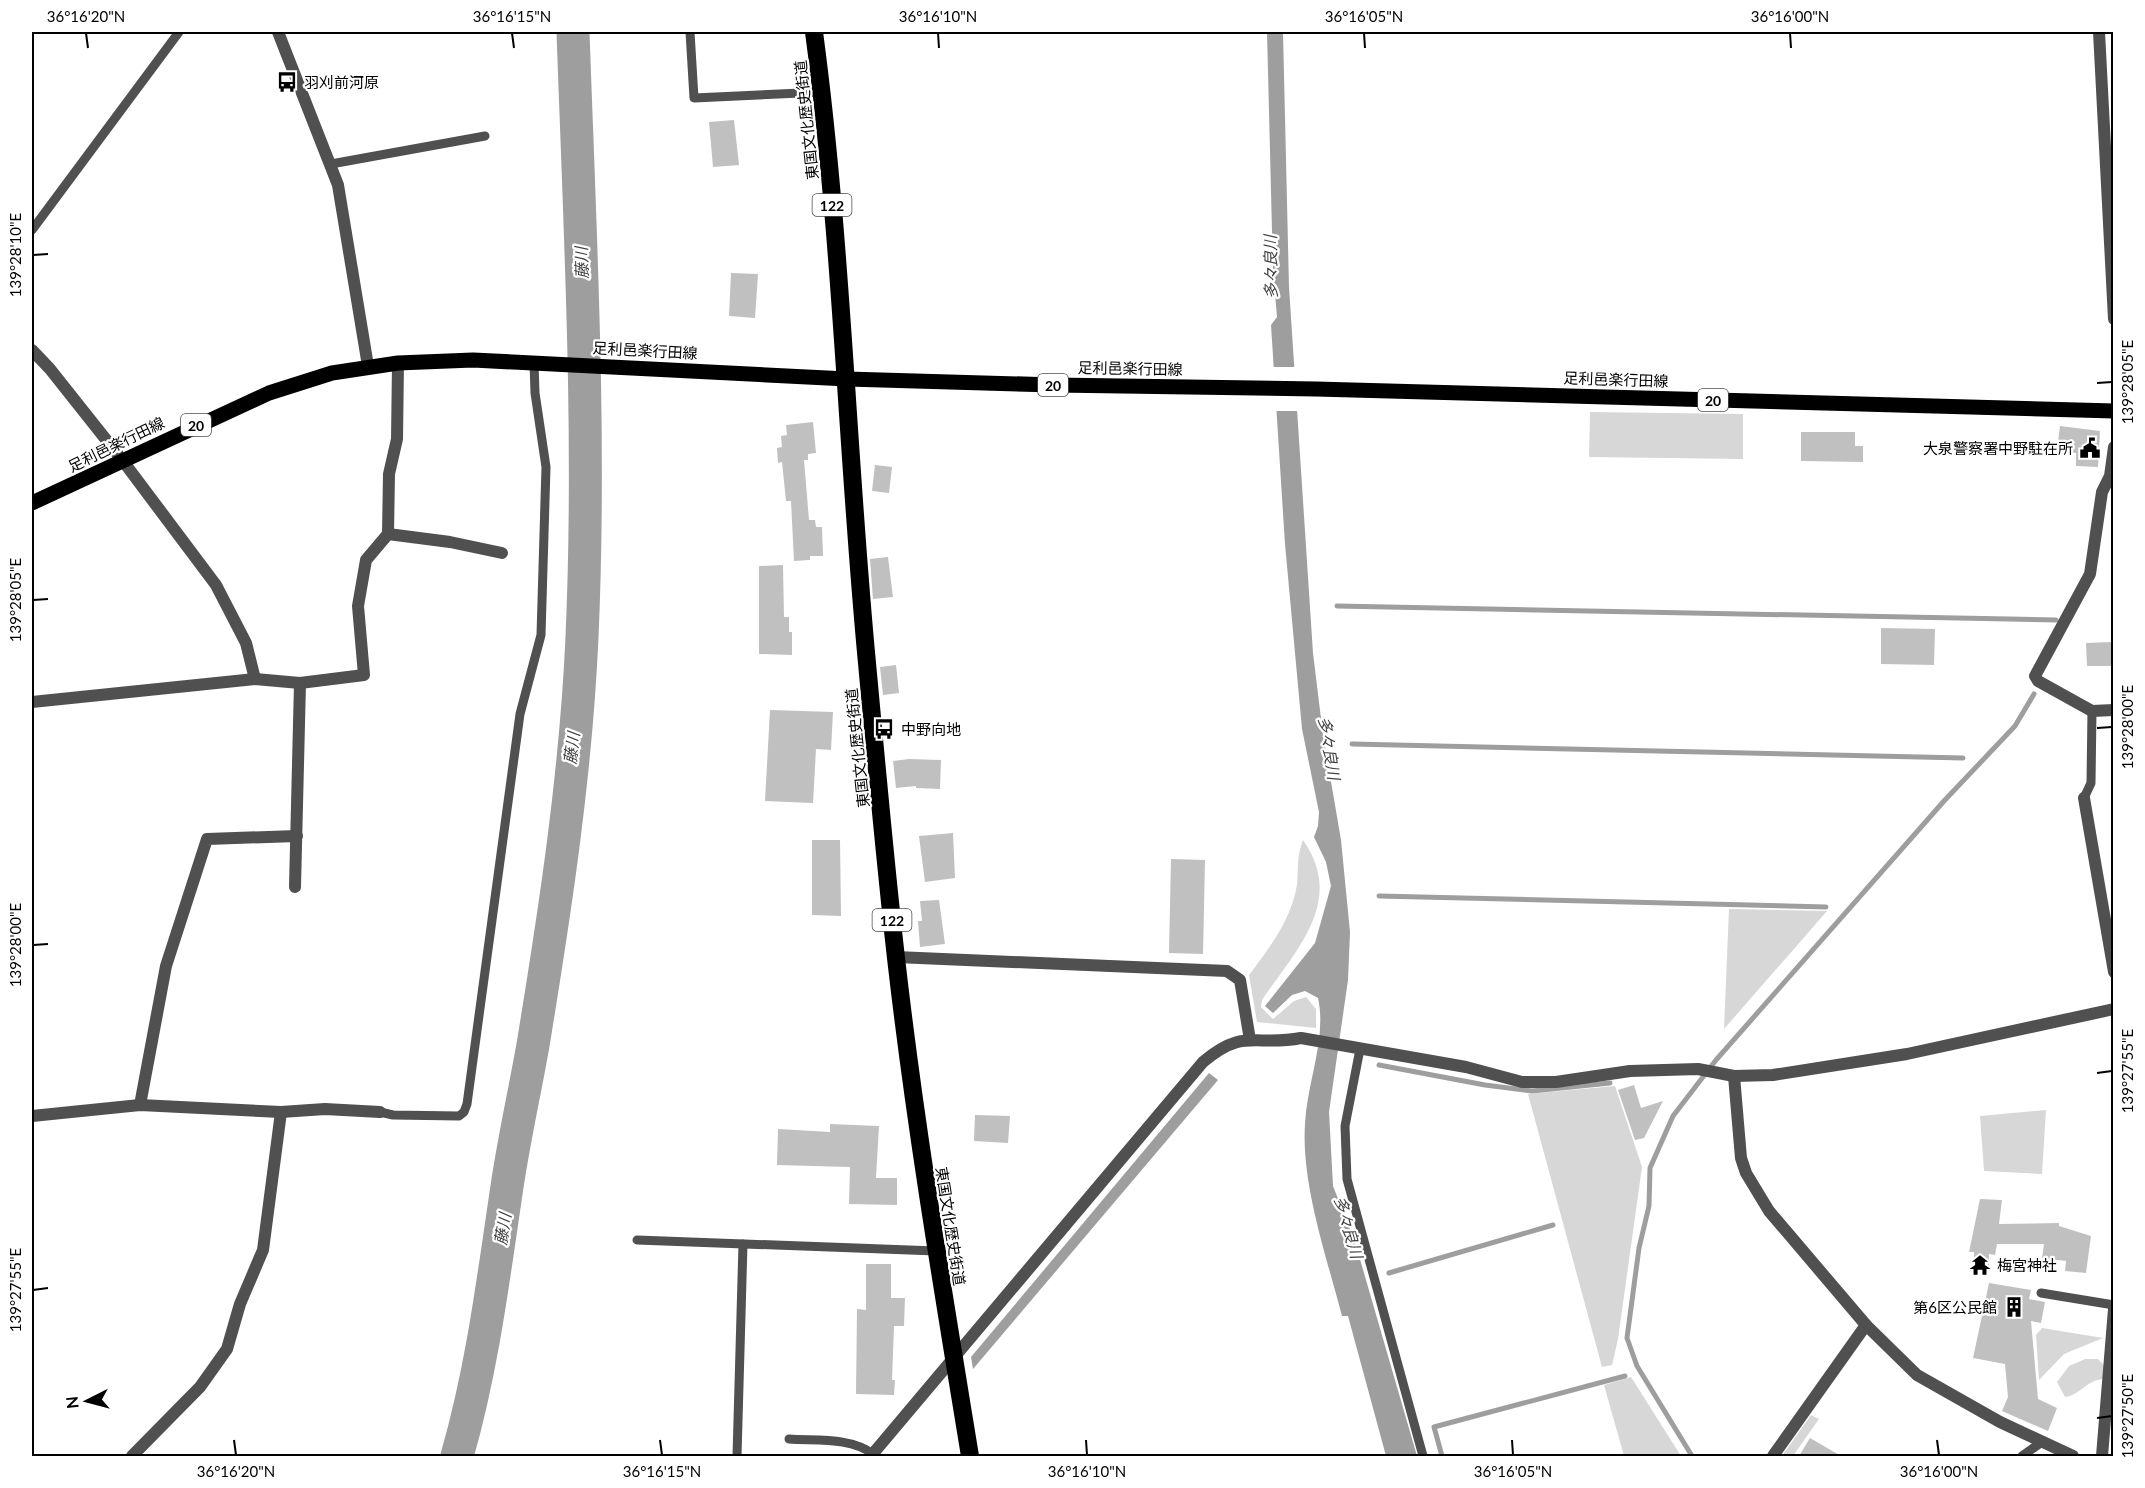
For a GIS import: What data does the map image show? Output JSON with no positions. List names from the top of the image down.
{
  "streets": {
    "highway": ["東国文化歴史街道", "122"],
    "main road": ["足利邑楽行田線", "20"]
  },
  "crossings": [
    ["東国文化歴史街道", "足利邑楽行田線"]
  ],
  "water": ["藤川", "多々良川"],
  "places": {
    "bus stop": ["羽刈前河原", "中野向地"],
    "public building": ["大泉警察署中野駐在所"],
    "temple": ["梅宮神社"],
    "building": ["第6区公民館"]
  },
  "north": "left",
  "coordinates": [
    "36°16'20\"N",
    "36°16'15\"N",
    "36°16'10\"N",
    "36°16'05\"N",
    "36°16'00\"N",
    "139°28'10\"E",
    "139°28'05\"E",
    "139°28'00\"E",
    "139°27'55\"E",
    "139°27'50\"E"
  ]
}
